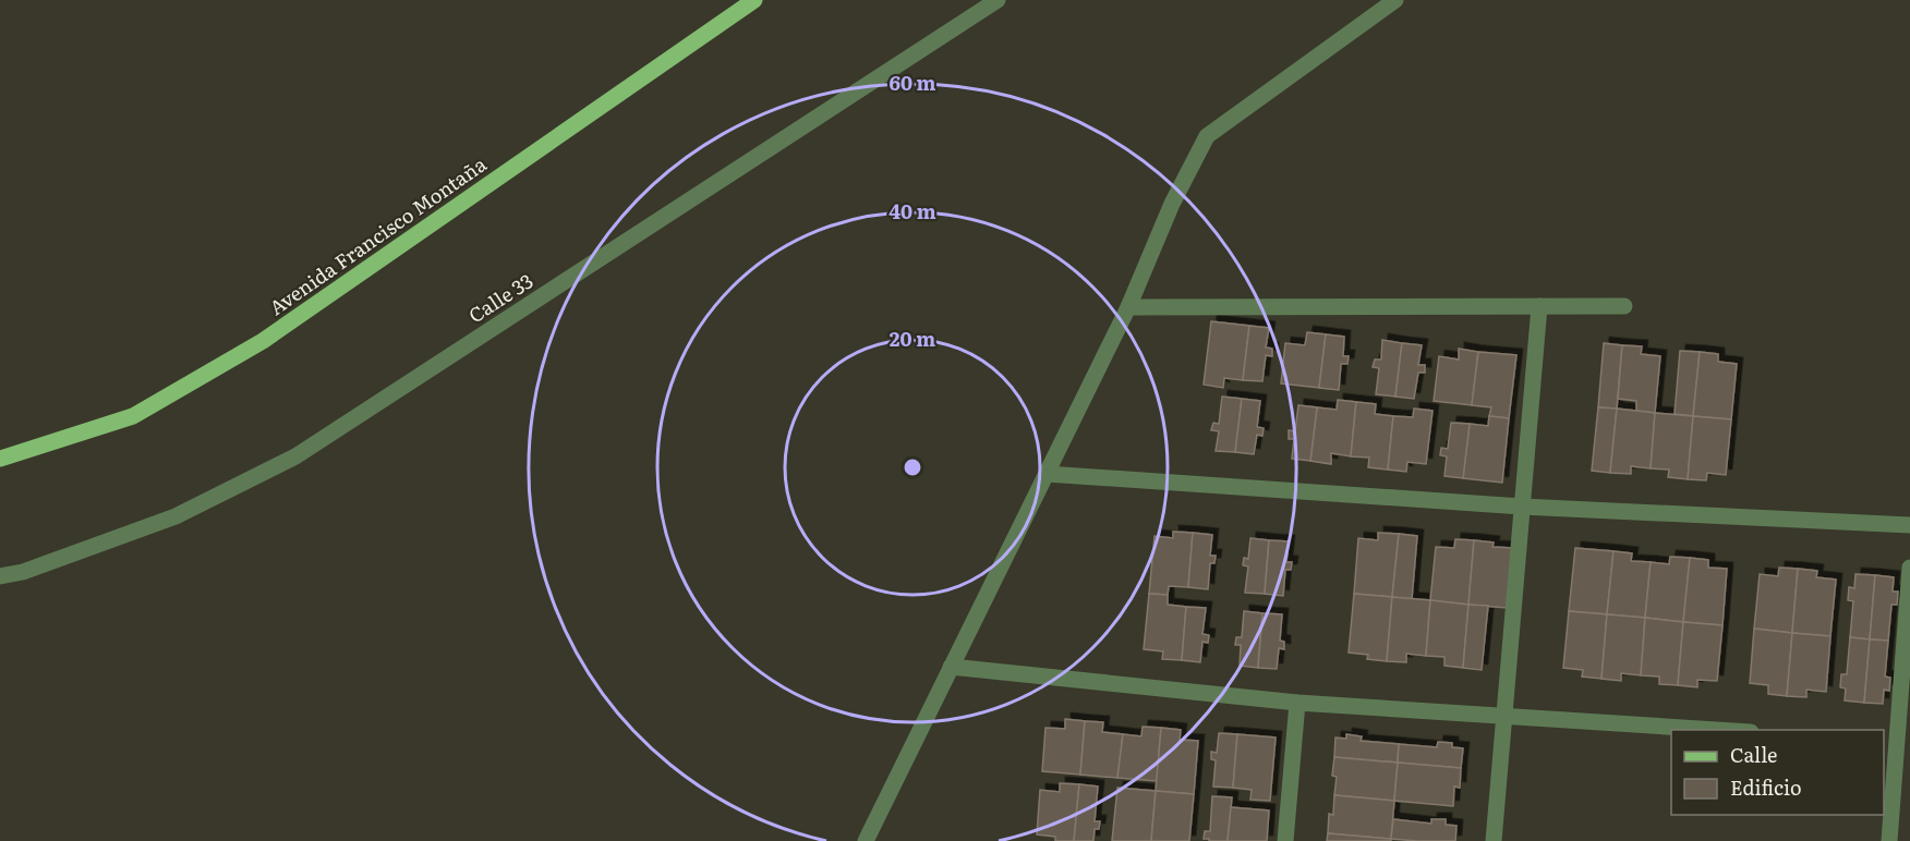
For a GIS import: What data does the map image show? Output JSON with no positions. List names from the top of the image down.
{
  "streets": {
    "main road": ["Avenida Francisco Montaña"],
    "street": ["Calle 33"]
  },
  "legend": ["Calle", "Edificio"],
  "rings": ["60 m", "40 m", "20 m"]
}
